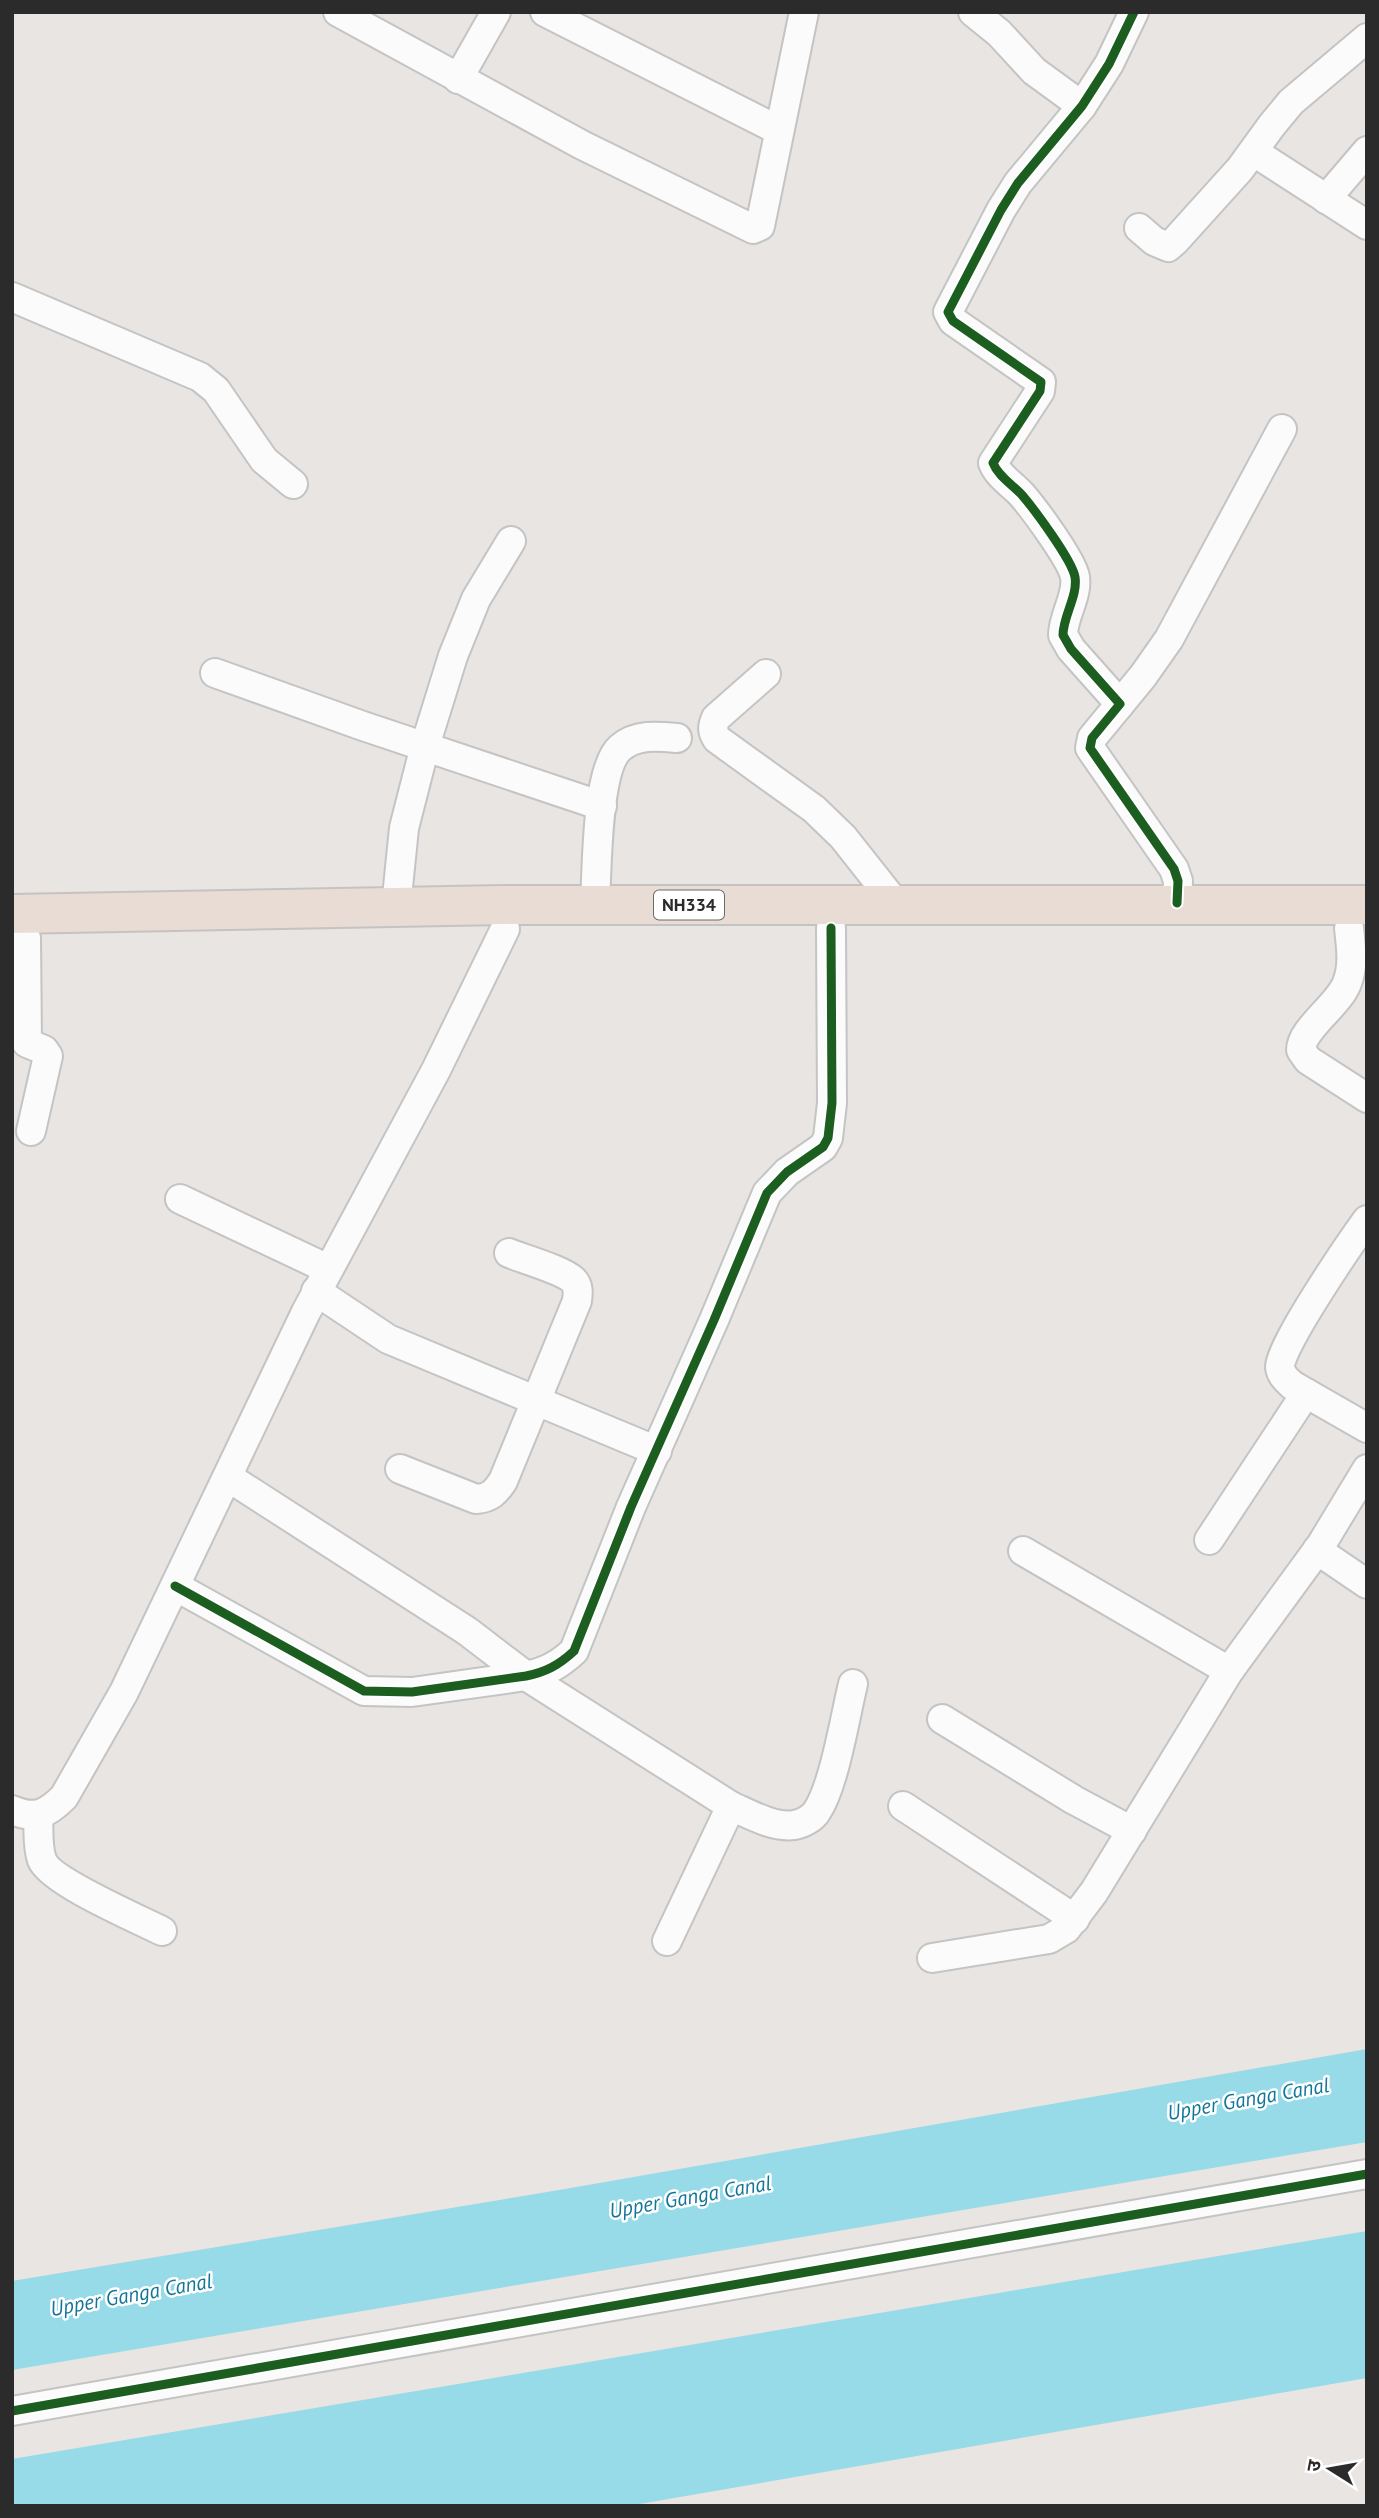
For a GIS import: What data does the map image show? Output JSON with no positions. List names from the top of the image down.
{
  "streets": {
    "highway": ["NH334"]
  },
  "water": ["Upper Ganga Canal"],
  "north": "left"
}
